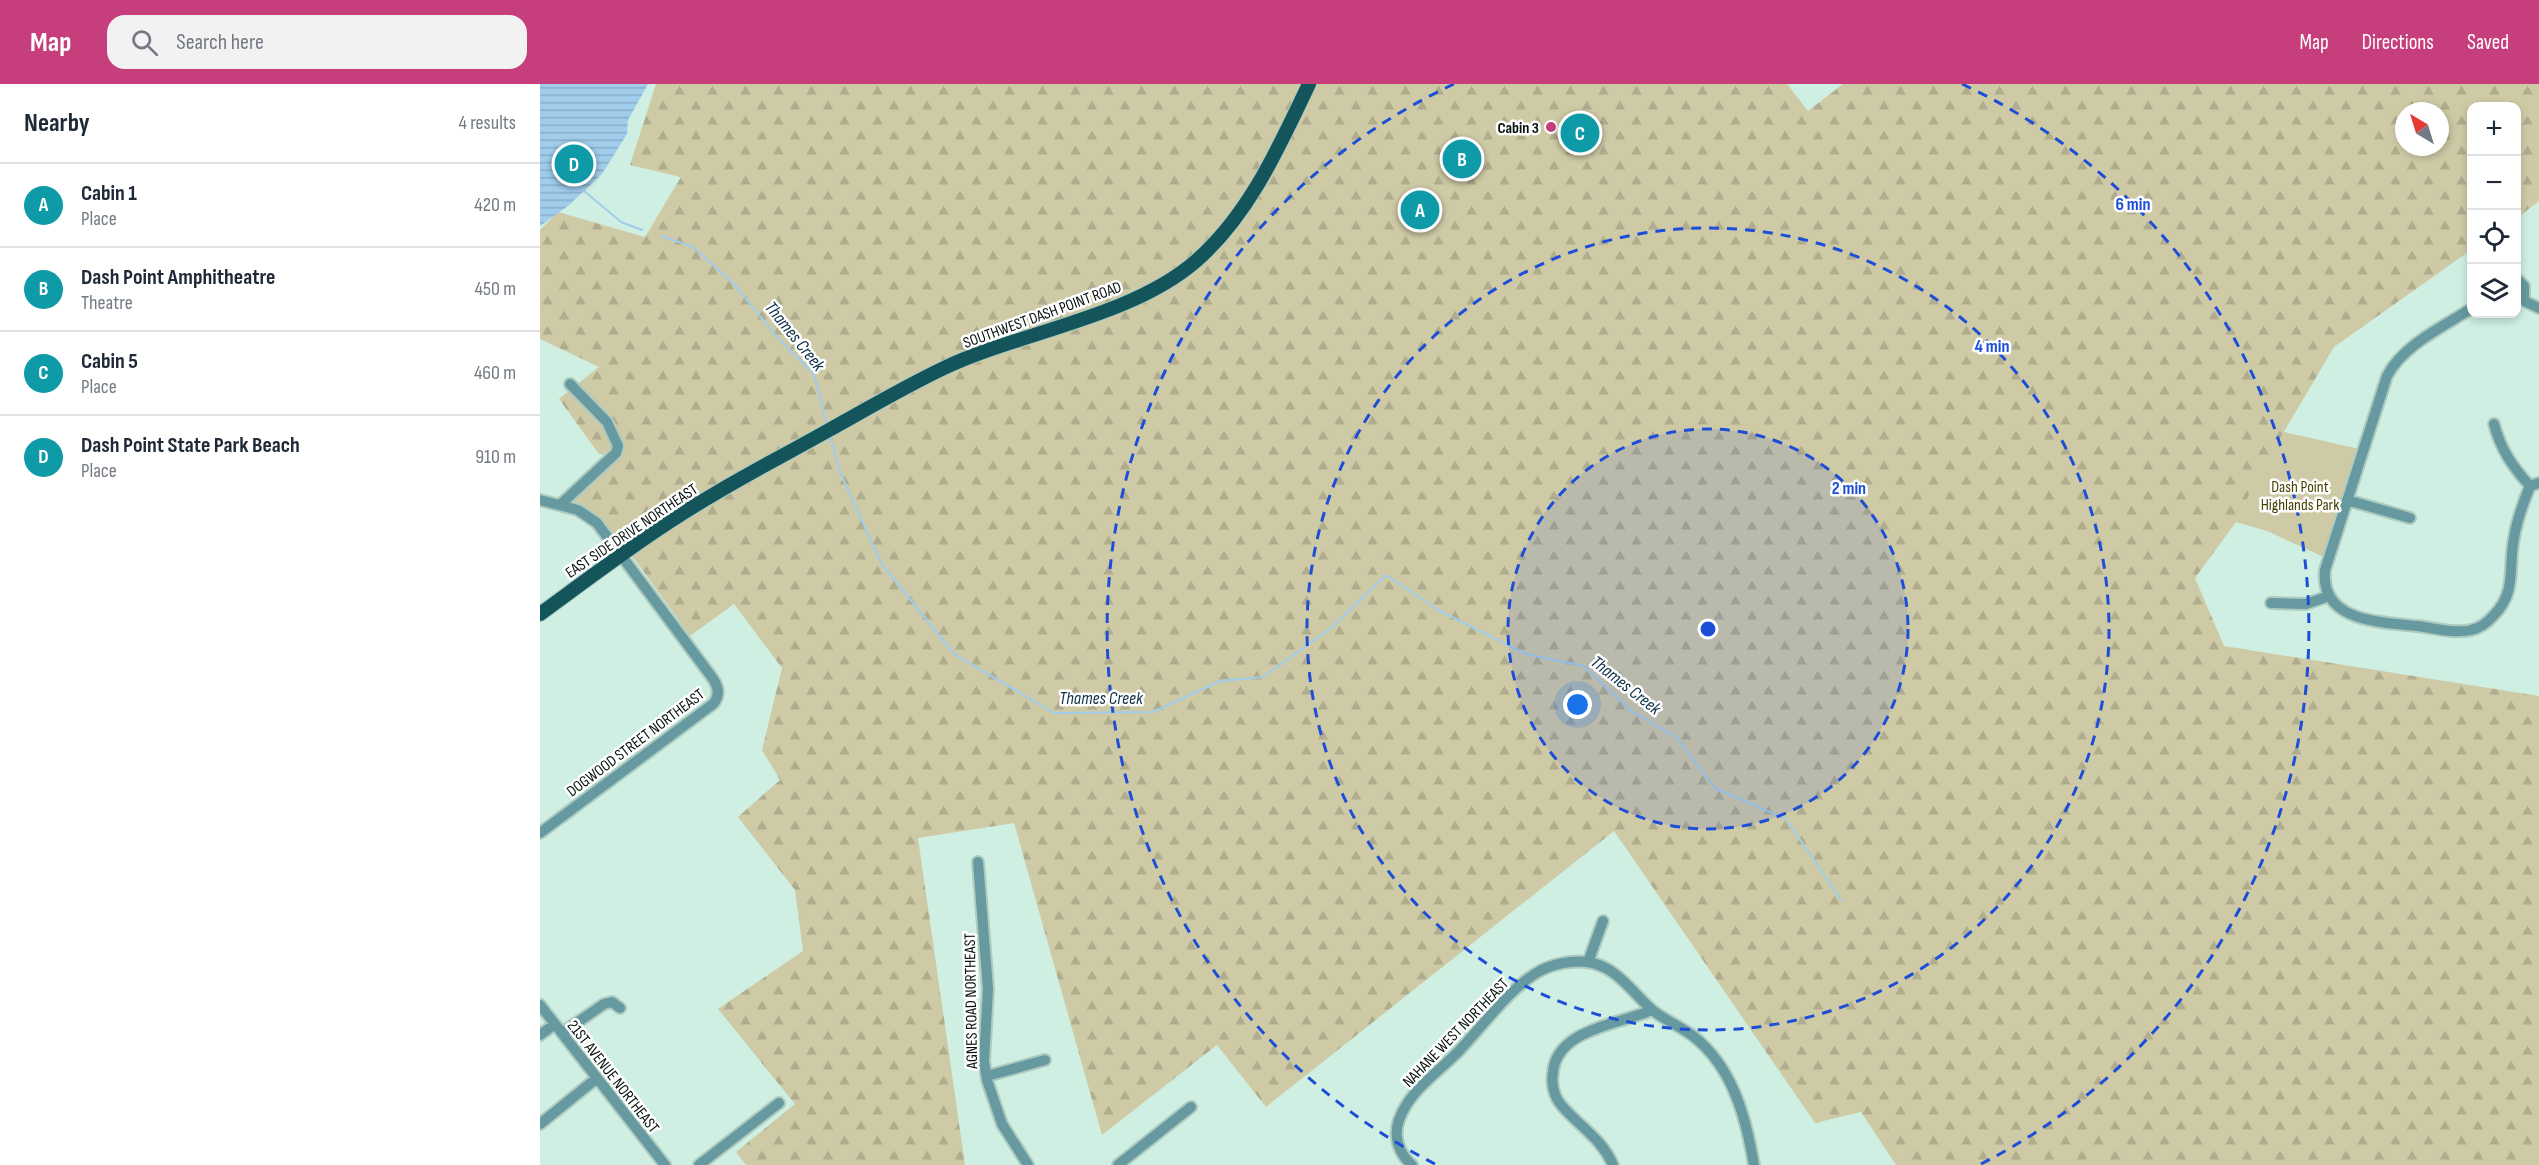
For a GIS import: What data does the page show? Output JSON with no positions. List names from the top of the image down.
{
  "streets": {
    "main road": ["SOUTHWEST DASH POINT ROAD", "EAST SIDE DRIVE NORTHEAST"],
    "street": [
      "DOGWOOD STREET NORTHEAST",
      "AGNES ROAD NORTHEAST",
      "NAHANE WEST NORTHEAST",
      "21ST AVENUE NORTHEAST"
    ]
  },
  "crossings": [
    ["SOUTHWEST DASH POINT ROAD", "EAST SIDE DRIVE NORTHEAST"],
    ["EAST SIDE DRIVE NORTHEAST", "DOGWOOD STREET NORTHEAST"]
  ],
  "water": ["Thames Creek"],
  "parks": ["Dash Point Highlands Park"],
  "places": ["Cabin 3"],
  "north": "top left",
  "page": {
    "header": "Map",
    "search": "Search here",
    "nav": ["Map", "Directions", "Saved"],
    "heading": ["Nearby", "4 results"],
    "map_buttons": ["+", "−"],
    "pins": [
      "C",
      "B",
      "D",
      "A"
    ],
    "list": [
      {
        "mark": "A",
        "name": "Cabin 1",
        "note": "Place",
        "value": "420 m"
      },
      {
        "mark": "B",
        "name": "Dash Point Amphitheatre",
        "note": "Theatre",
        "value": "450 m"
      },
      {
        "mark": "C",
        "name": "Cabin 5",
        "note": "Place",
        "value": "460 m"
      },
      {
        "mark": "D",
        "name": "Dash Point State Park Beach",
        "note": "Place",
        "value": "910 m"
      }
    ]
  },
  "rings": ["6 min", "4 min", "2 min"]
}
